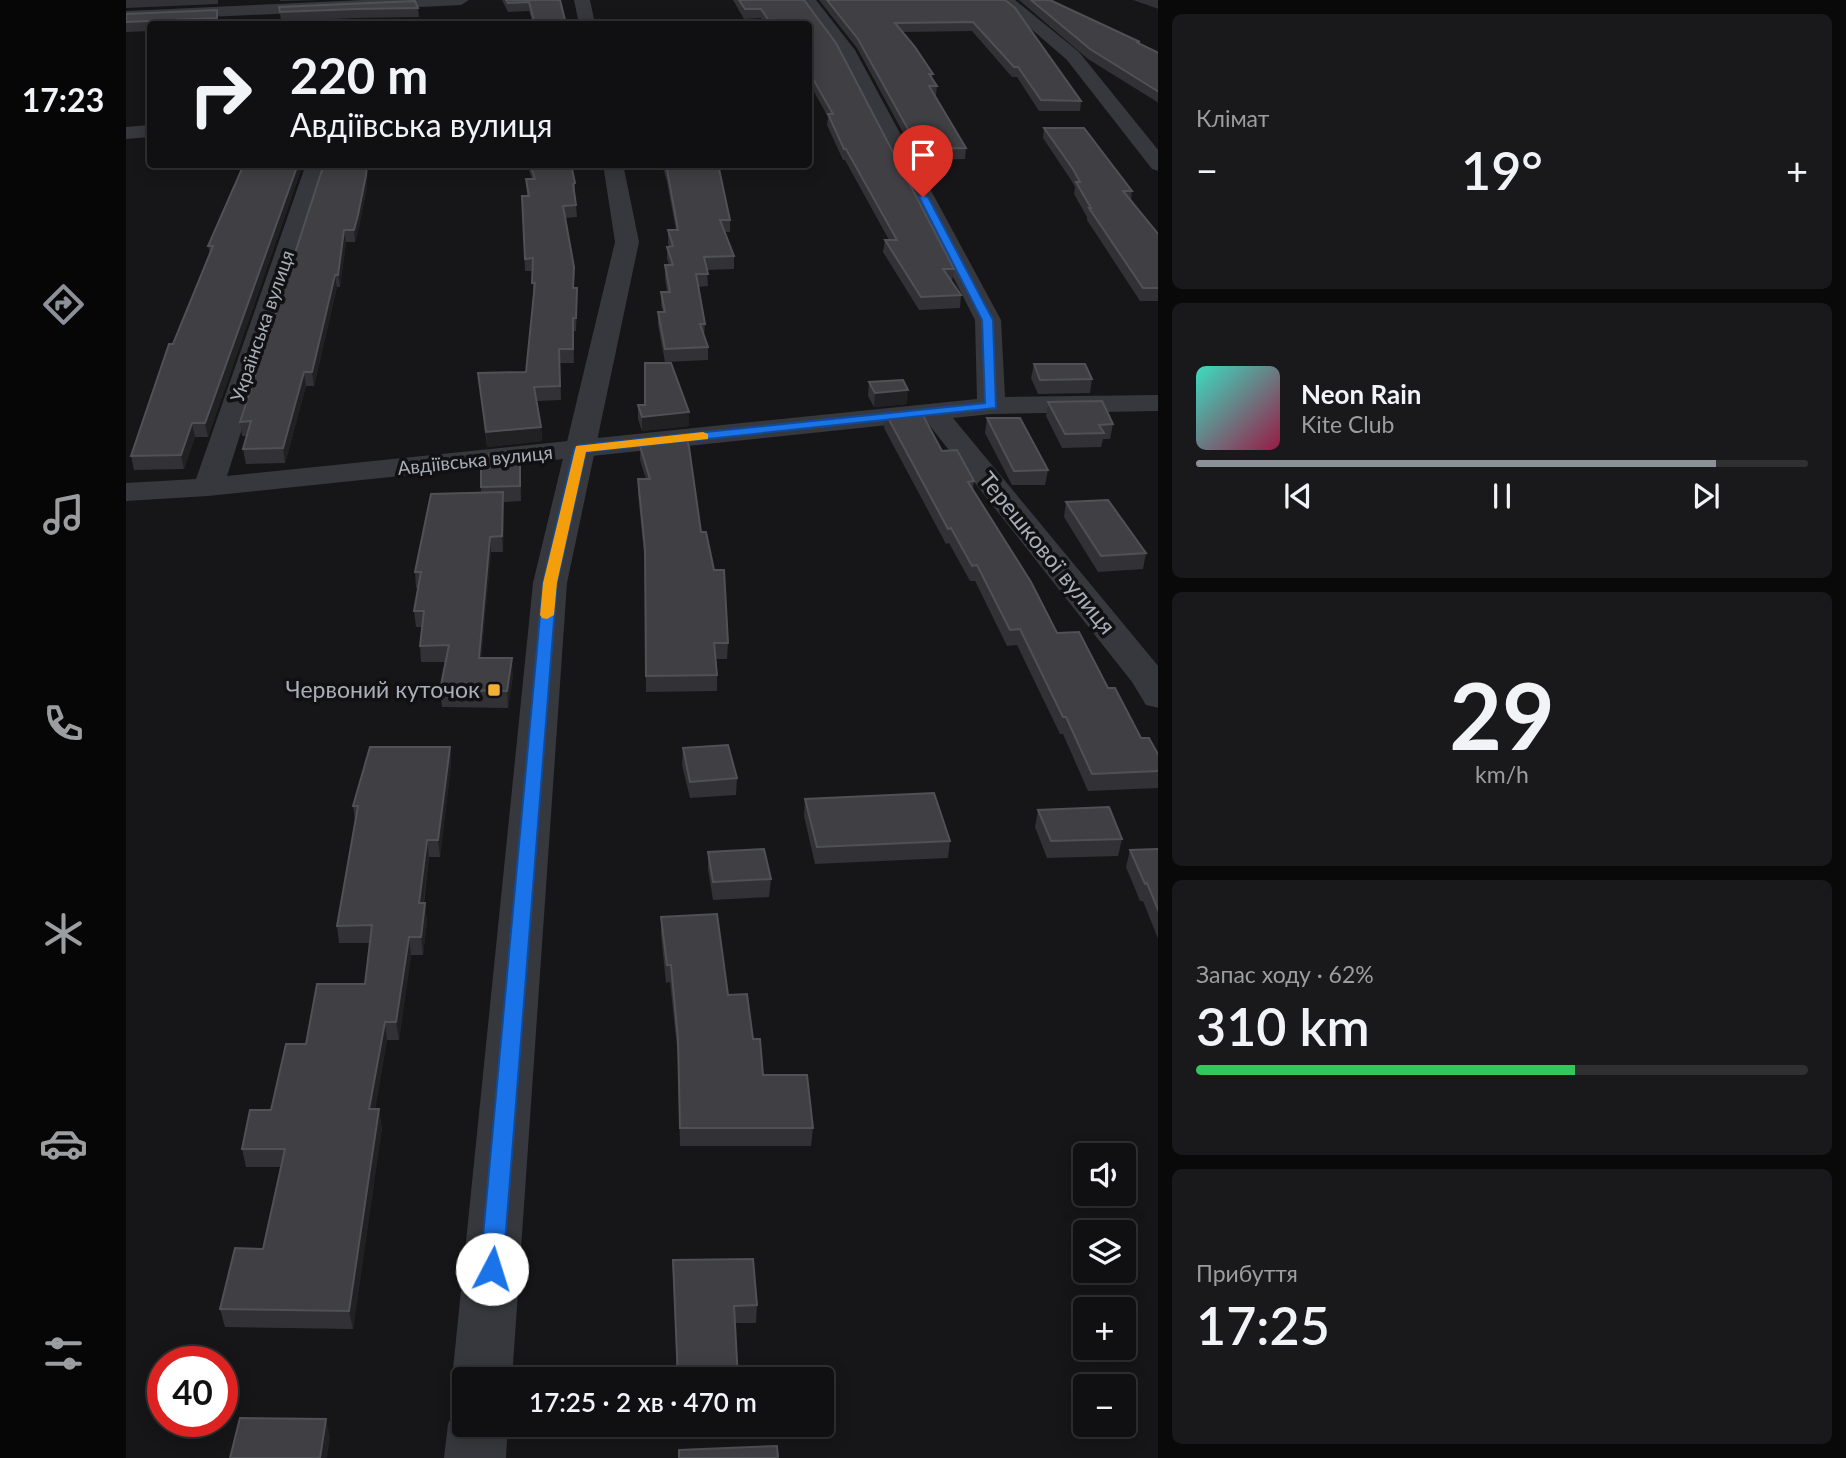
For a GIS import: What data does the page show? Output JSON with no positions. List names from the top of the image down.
{
  "streets": {
    "street": ["Українська вулиця", "Авдіївська вулиця", "Терешкової вулиця"]
  },
  "crossings": [
    ["Українська вулиця", "Авдіївська вулиця"],
    ["Авдіївська вулиця", "Терешкової вулиця"]
  ],
  "places": {
    "transit": ["Червоний куточок"]
  },
  "page": {
    "tabs": "17:23",
    "tile": [
      "Клімат",
      ["29", "km/h"],
      ["Запас ходу · 62%", "310 km"],
      ["Прибуття", "17:25"]
    ],
    "turn": ["220 m", "Авдіївська вулиця"],
    "heat": ["−", "19°", "+"],
    "song": ["Neon Rain", "Kite Club"],
    "map_buttons": ["+", "−"],
    "limit": "40",
    "trip": "17:25 · 2 хв · 470 m"
  }
}
